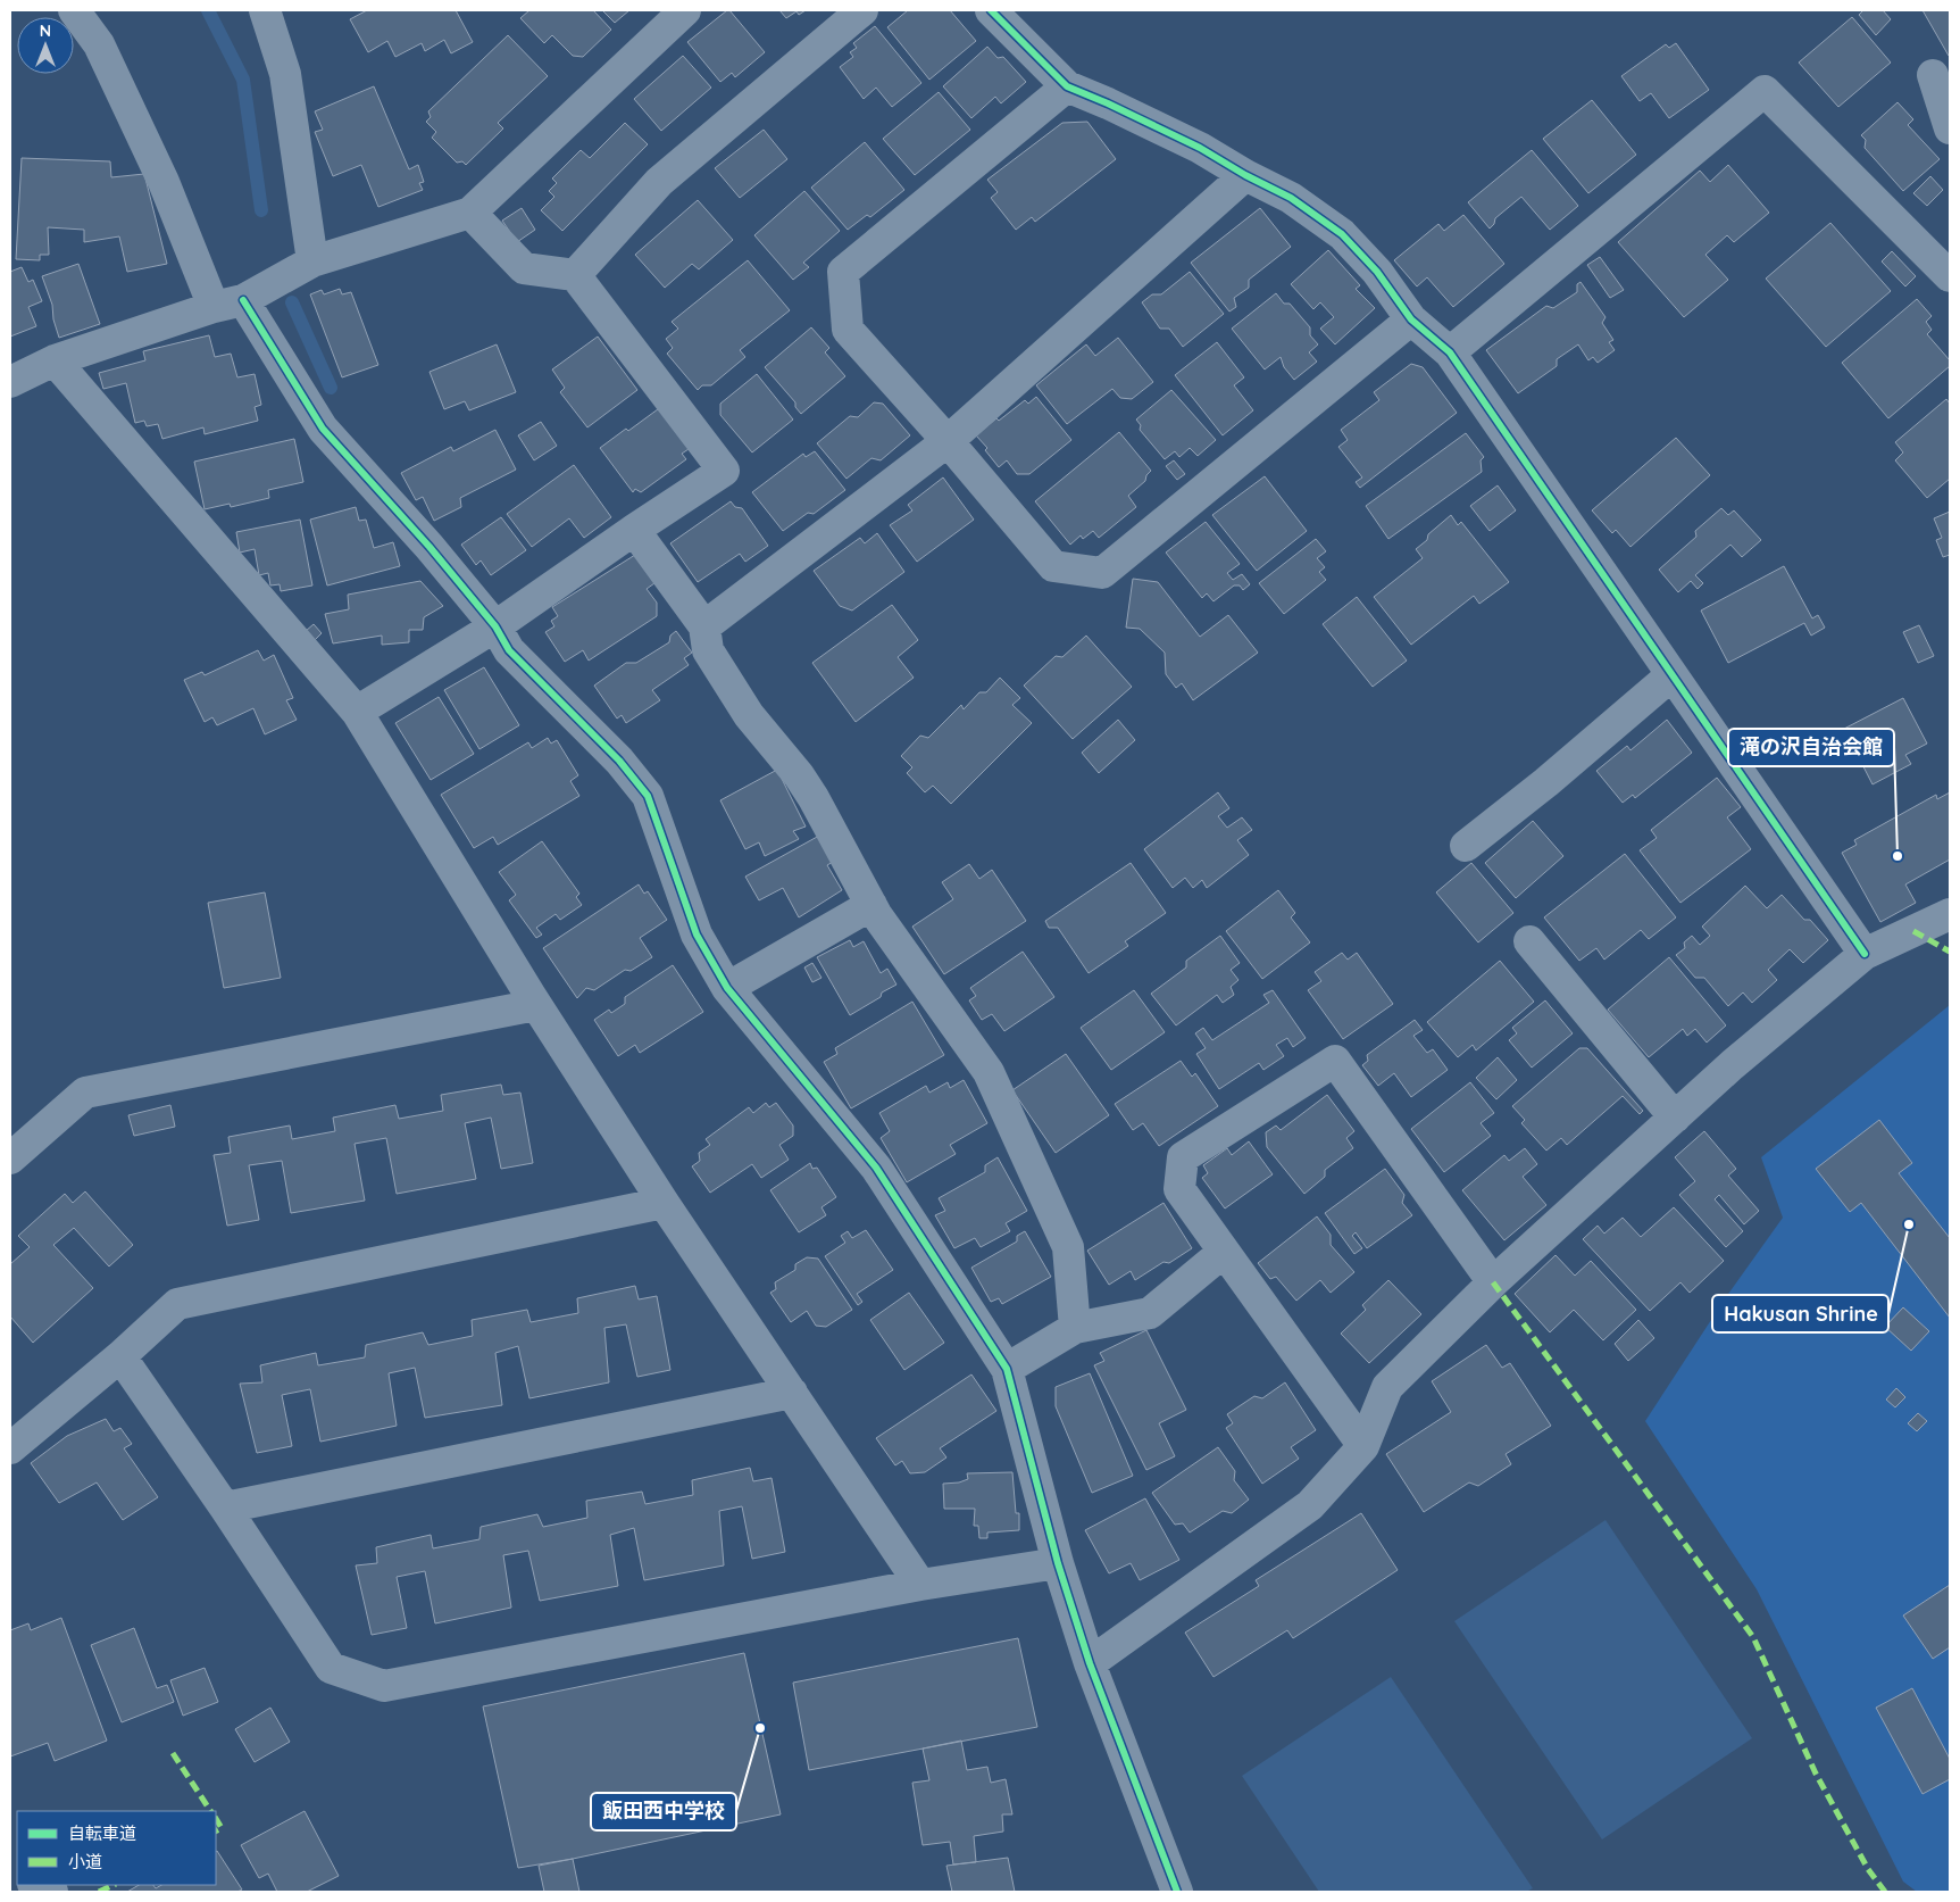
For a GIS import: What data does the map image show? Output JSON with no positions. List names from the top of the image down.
{
  "places": ["滝の沢自治会館", "Hakusan Shrine", "飯田西中学校"],
  "legend": ["自転車道", "小道"],
  "north": "top"
}
